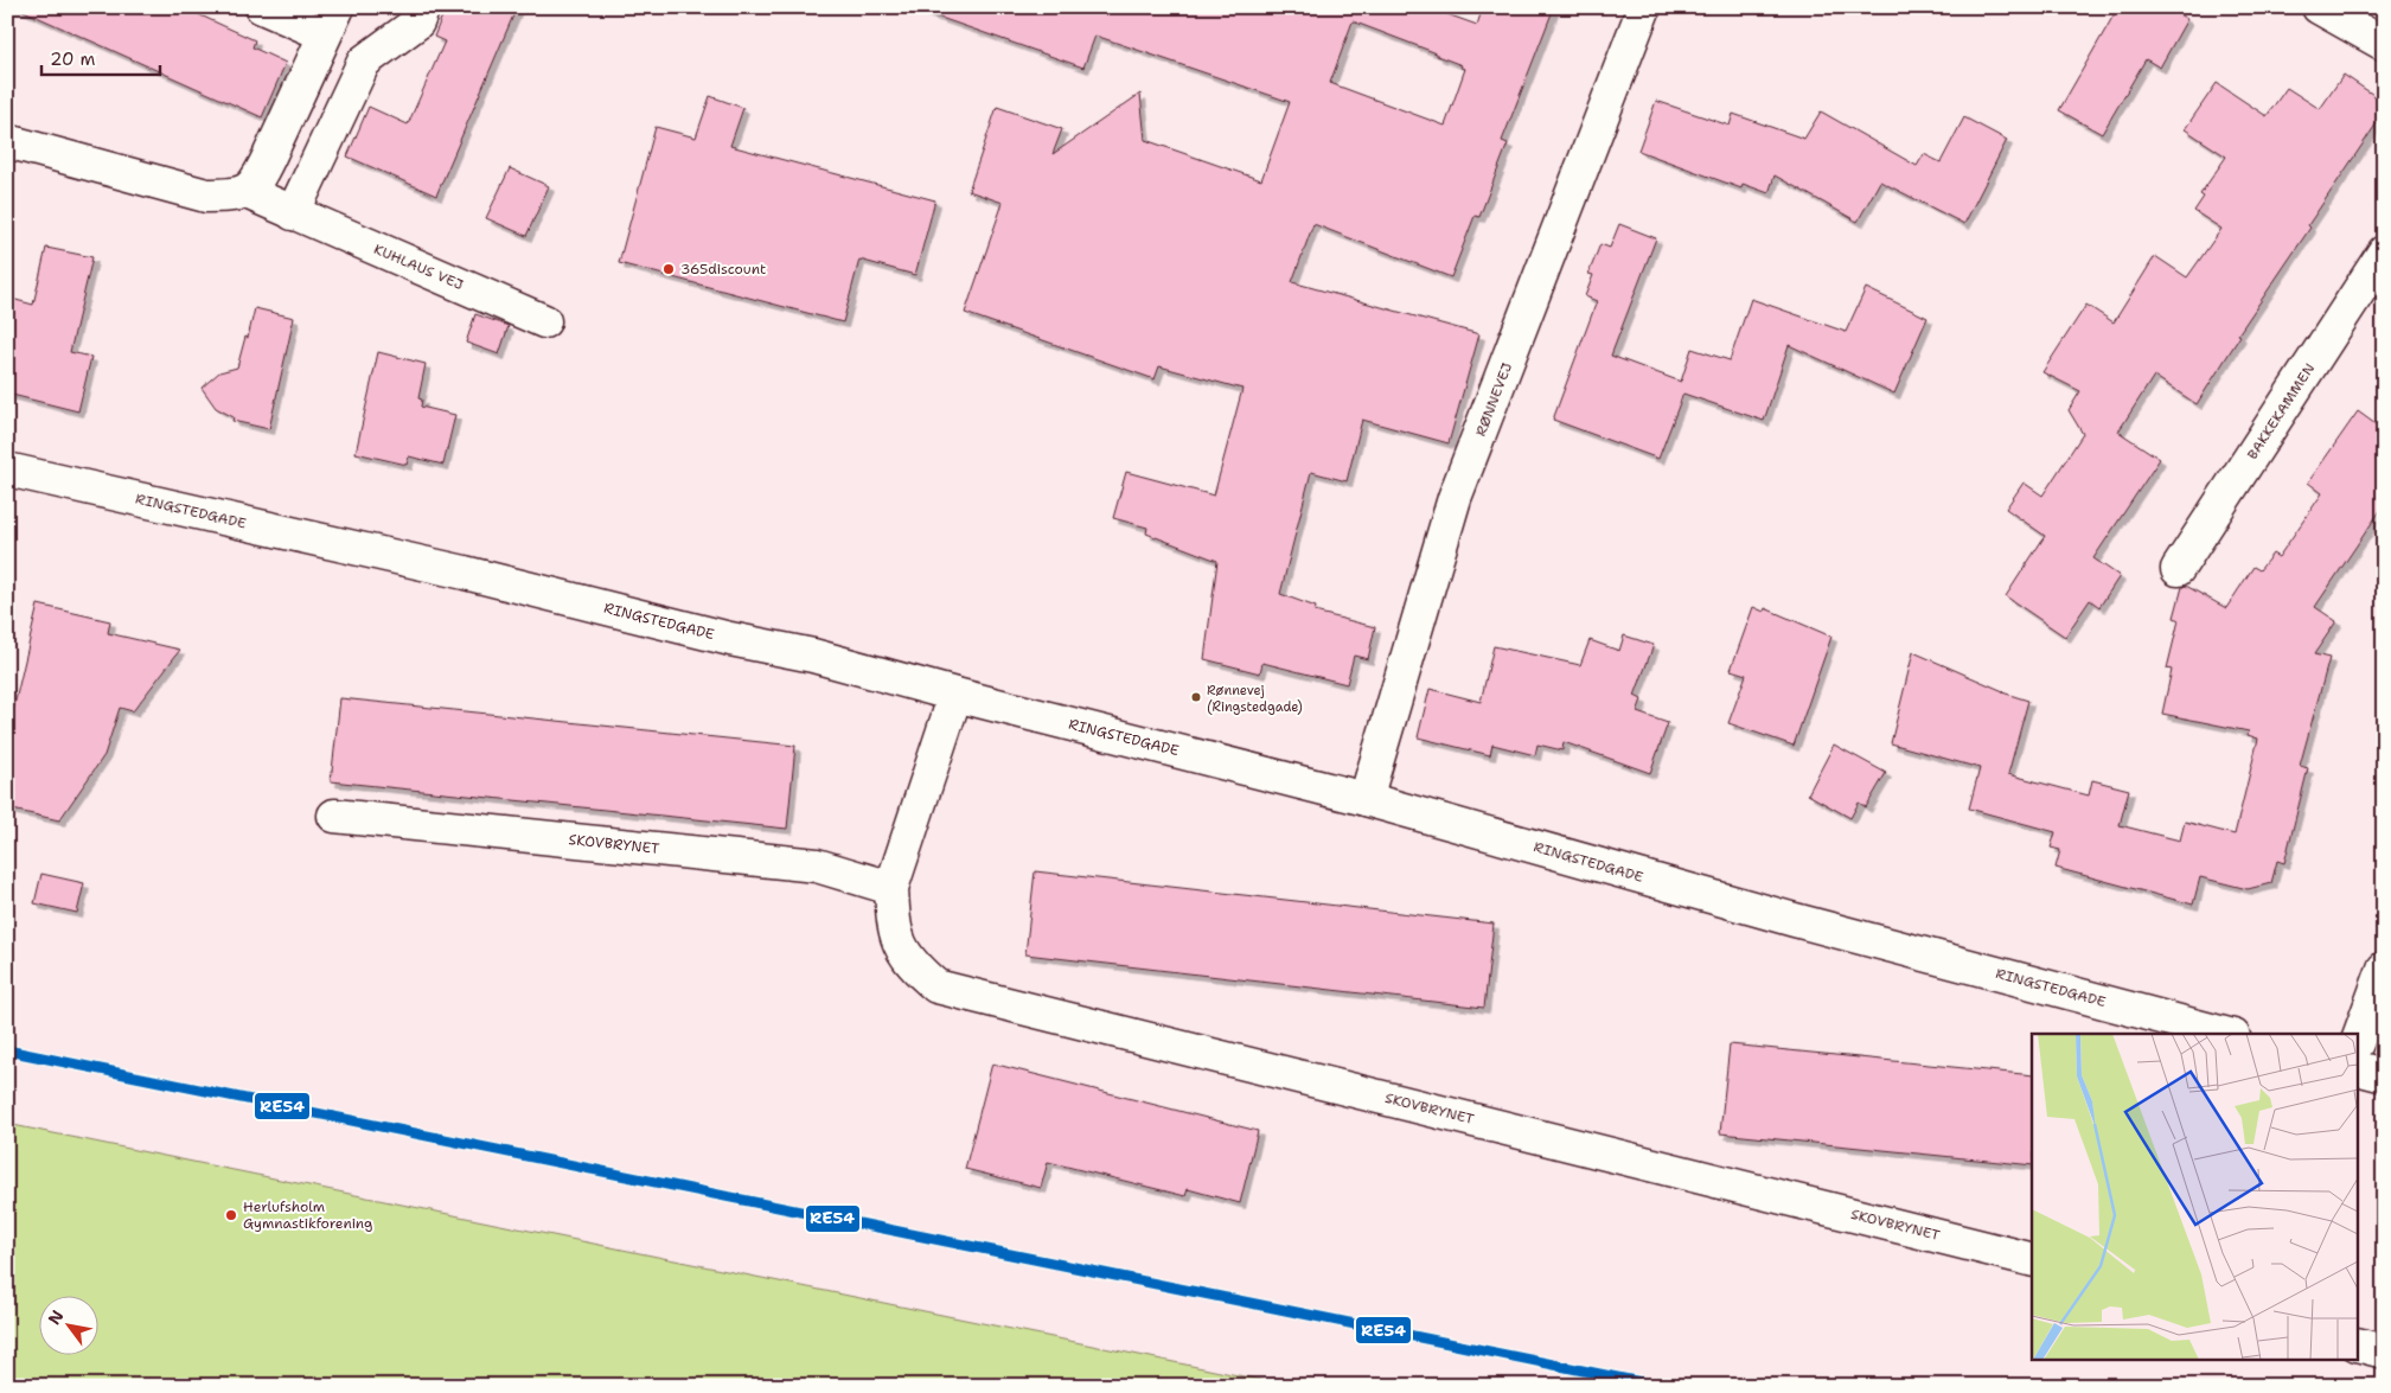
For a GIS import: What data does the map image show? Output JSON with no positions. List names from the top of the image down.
{
  "streets": {
    "street": [
      "KUHLAUS VEJ",
      "RØNNEVEJ",
      "BAKKEKAMMEN",
      "RINGSTEDGADE",
      "SKOVBRYNET"
    ]
  },
  "crossings": [
    ["RØNNEVEJ", "RINGSTEDGADE"],
    ["RINGSTEDGADE", "SKOVBRYNET"]
  ],
  "places": ["365discount", "Rønnevej (Ringstedgade)", "Herlufsholm Gymnastikforening"],
  "lines": ["transit line RE54"],
  "scale_bar": "20 m",
  "north": "top left"
}
